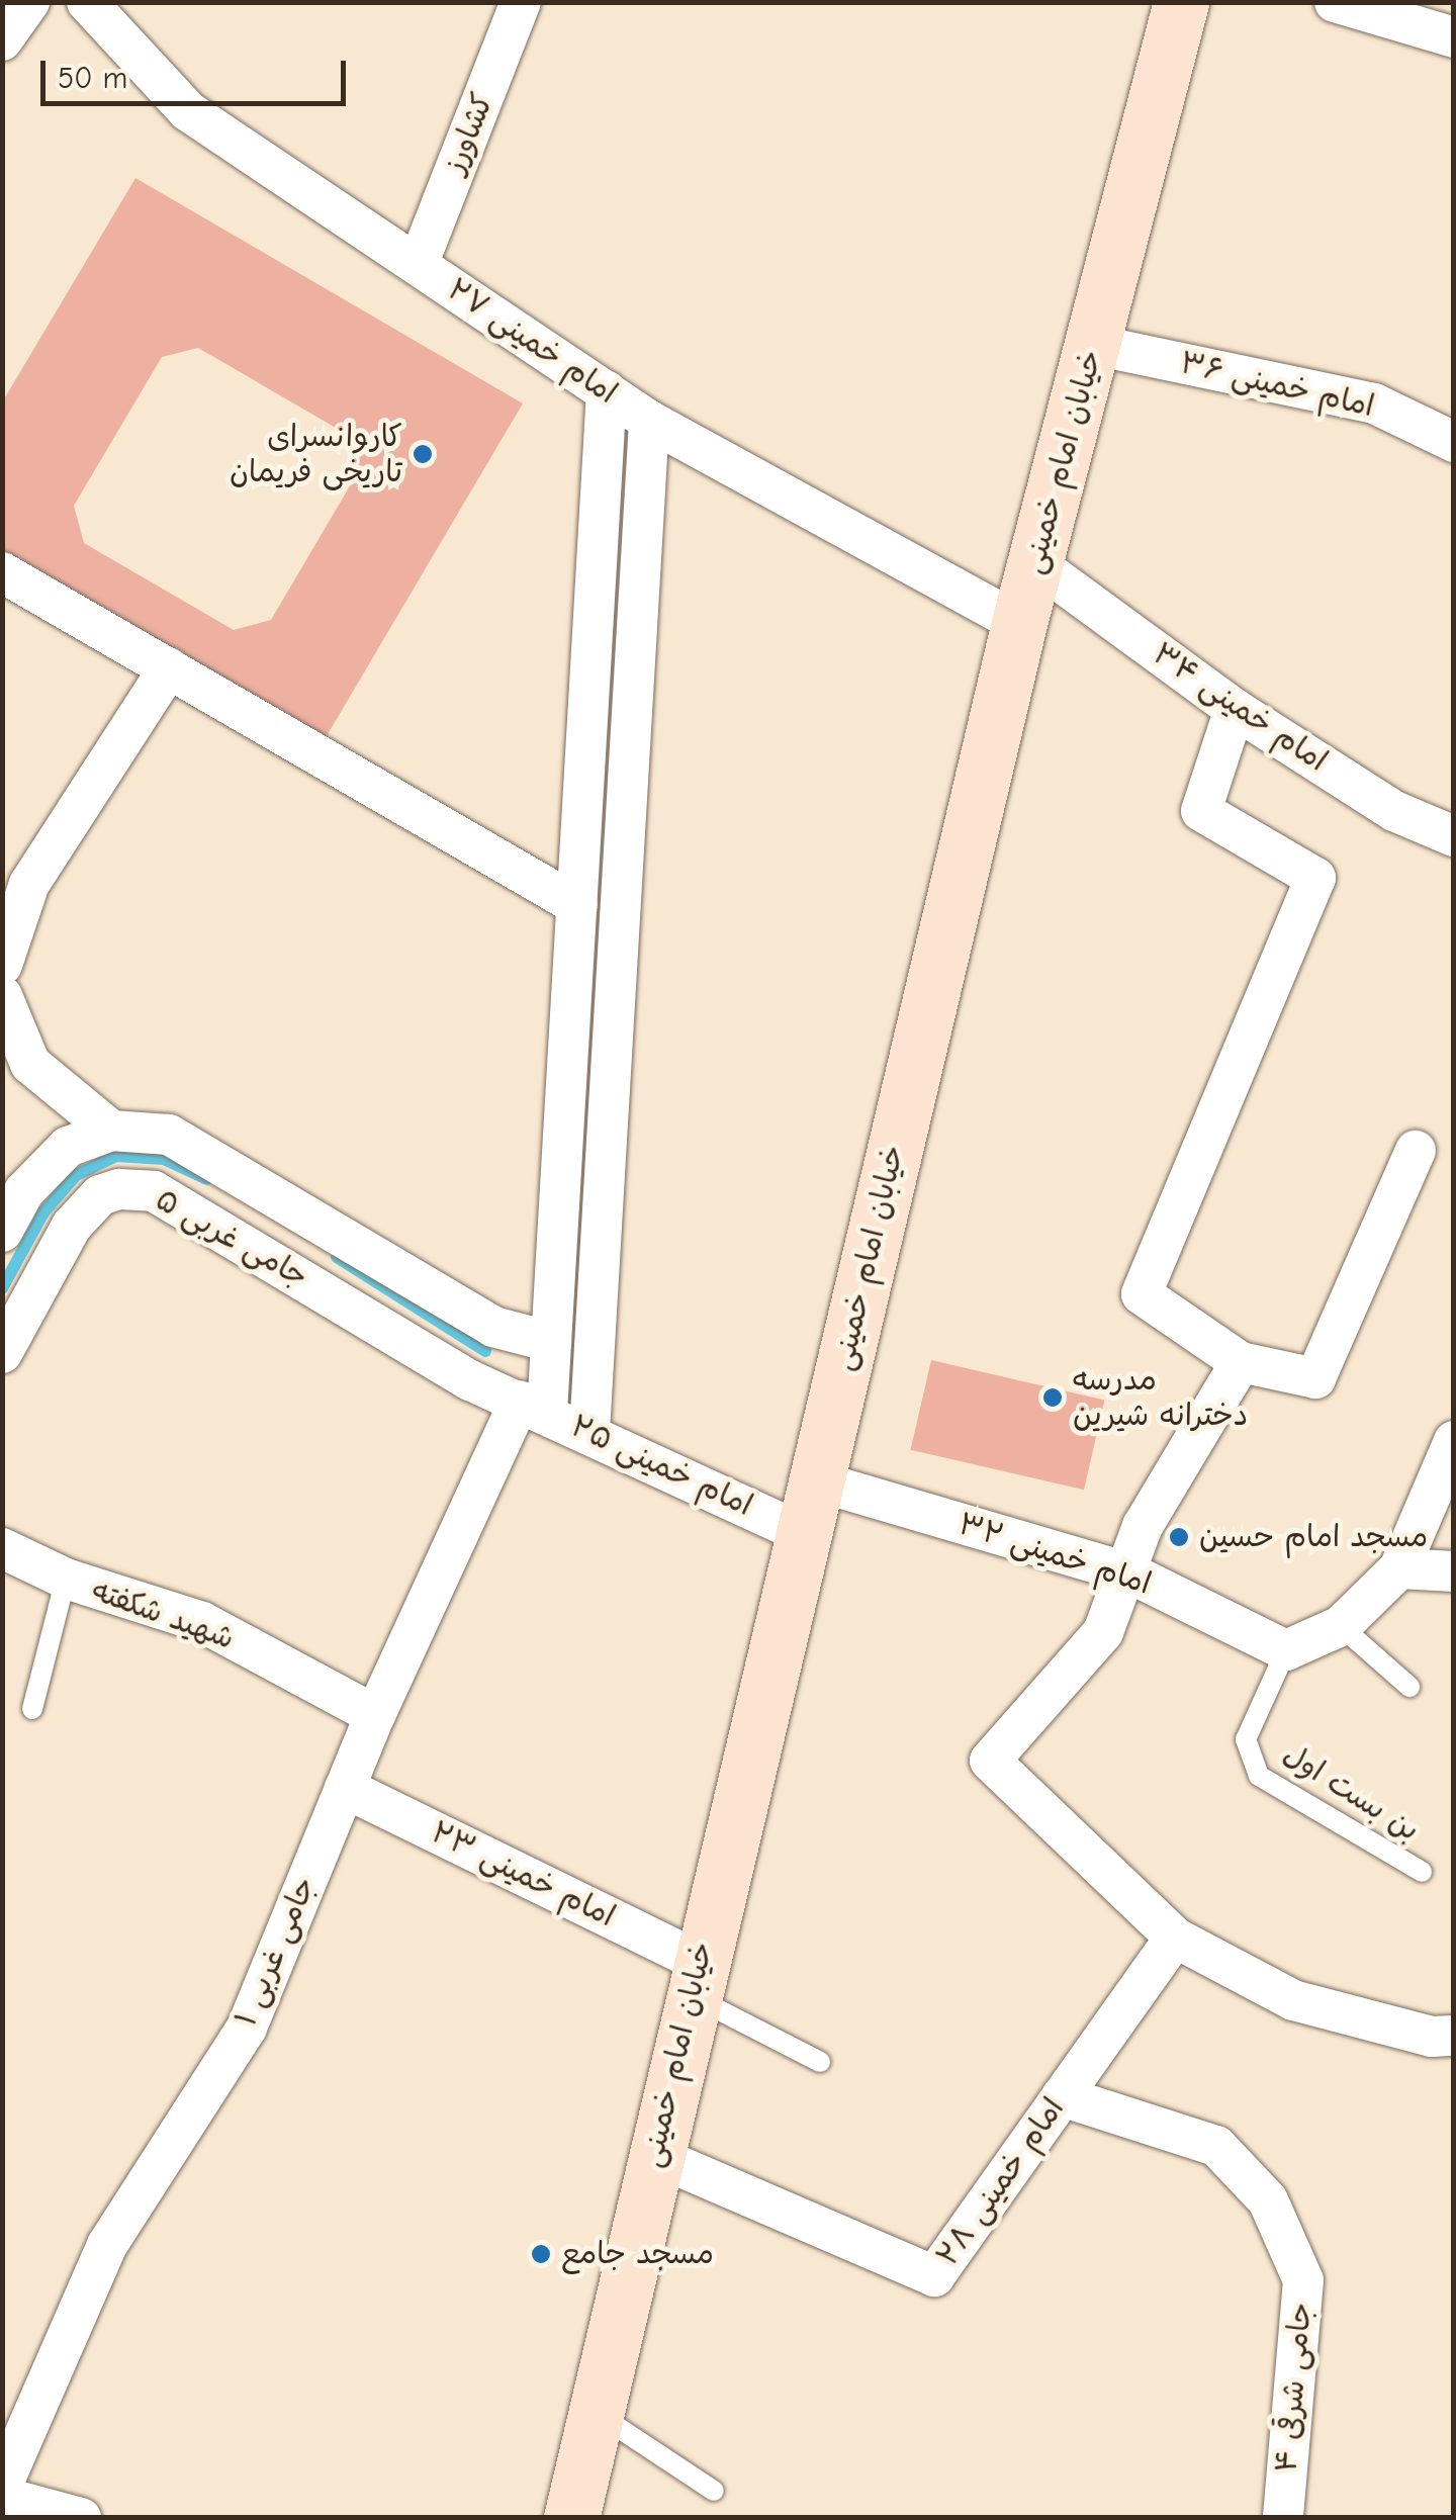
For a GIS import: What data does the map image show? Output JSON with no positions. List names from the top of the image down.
{
  "streets": {
    "street": [
      "کشاورز",
      "امام خمینی ۲۷",
      "امام خمینی ۳۶",
      "خیابان امام خمینی",
      "امام خمینی ۳۴",
      "جامی غربی ۵",
      "امام خمینی ۲۵",
      "امام خمینی ۳۲",
      "شهید شکفته",
      "امام خمینی ۲۳",
      "جامی غربی ۱",
      "امام خمینی ۲۸",
      "جامی شرقی ۴"
    ],
    "lane": ["بن بست اول"]
  },
  "crossings": [
    ["کشاورز", "امام خمینی ۲۷"],
    ["امام خمینی ۲۷", "خیابان امام خمینی"],
    ["امام خمینی ۳۶", "خیابان امام خمینی"],
    ["خیابان امام خمینی", "امام خمینی ۳۴"],
    ["خیابان امام خمینی", "امام خمینی ۲۵"],
    ["خیابان امام خمینی", "امام خمینی ۳۲"],
    ["خیابان امام خمینی", "امام خمینی ۲۳"],
    ["خیابان امام خمینی", "امام خمینی ۲۸"],
    ["جامی غربی ۵", "امام خمینی ۲۵"],
    ["جامی غربی ۵", "جامی غربی ۱"],
    ["امام خمینی ۲۵", "جامی غربی ۱"],
    ["امام خمینی ۳۲", "بن بست اول"],
    ["شهید شکفته", "جامی غربی ۱"],
    ["امام خمینی ۲۳", "جامی غربی ۱"],
    ["امام خمینی ۲۸", "جامی شرقی ۴"]
  ],
  "places": [
    "کاروانسرای تاریخی فریمان",
    "مدرسه دخترانه شیرین",
    "مسجد امام حسین",
    "مسجد جامع"
  ],
  "scale_bar": "50 m"
}
